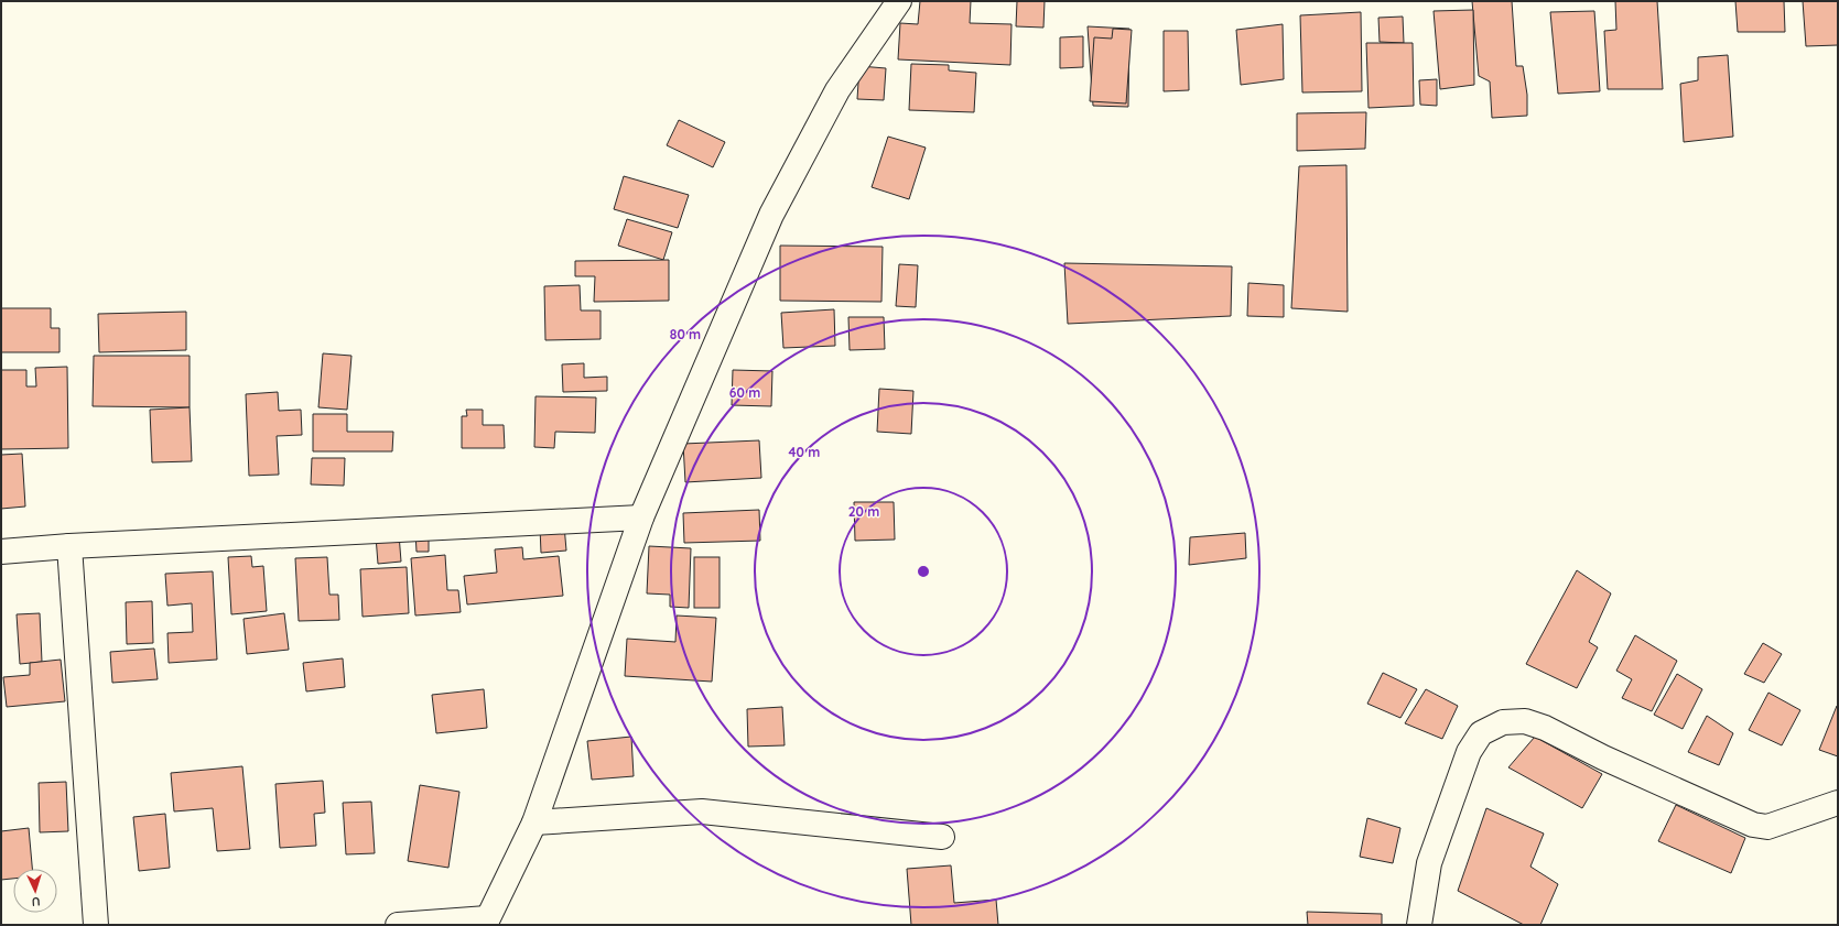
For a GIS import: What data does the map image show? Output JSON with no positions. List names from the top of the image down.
{
  "north": "bottom",
  "rings": [
    "80 m",
    "60 m",
    "40 m",
    "20 m"
  ]
}
